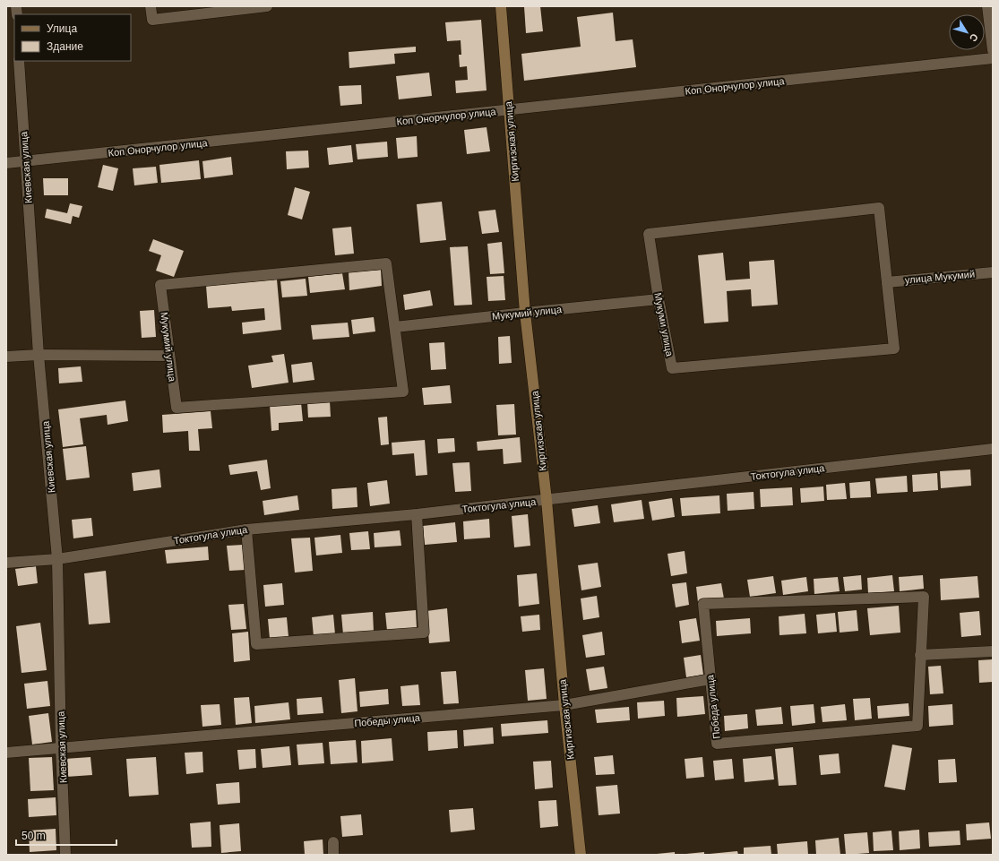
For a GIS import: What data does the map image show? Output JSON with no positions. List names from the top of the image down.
{
  "streets": {
    "street": [
      "Коп Онорчулор улица",
      "Киргизская улица",
      "Киевская улица",
      "улица Мукумий",
      "Мукумий улица",
      "Мукуми улица",
      "Токтогула улица",
      "Победа улица",
      "Победы улица"
    ]
  },
  "crossings": [
    ["Коп Онорчулор улица", "Киргизская улица"],
    ["Коп Онорчулор улица", "Киевская улица"],
    ["Киргизская улица", "Мукумий улица"],
    ["Киргизская улица", "Токтогула улица"],
    ["Киргизская улица", "Победы улица"],
    ["Киевская улица", "Токтогула улица"],
    ["Киевская улица", "Победы улица"],
    ["улица Мукумий", "Мукуми улица"],
    ["Мукумий улица", "Мукуми улица"],
    ["Победа улица", "Победы улица"]
  ],
  "legend": ["Улица", "Здание"],
  "scale_bar": "50 m",
  "north": "bottom right"
}
